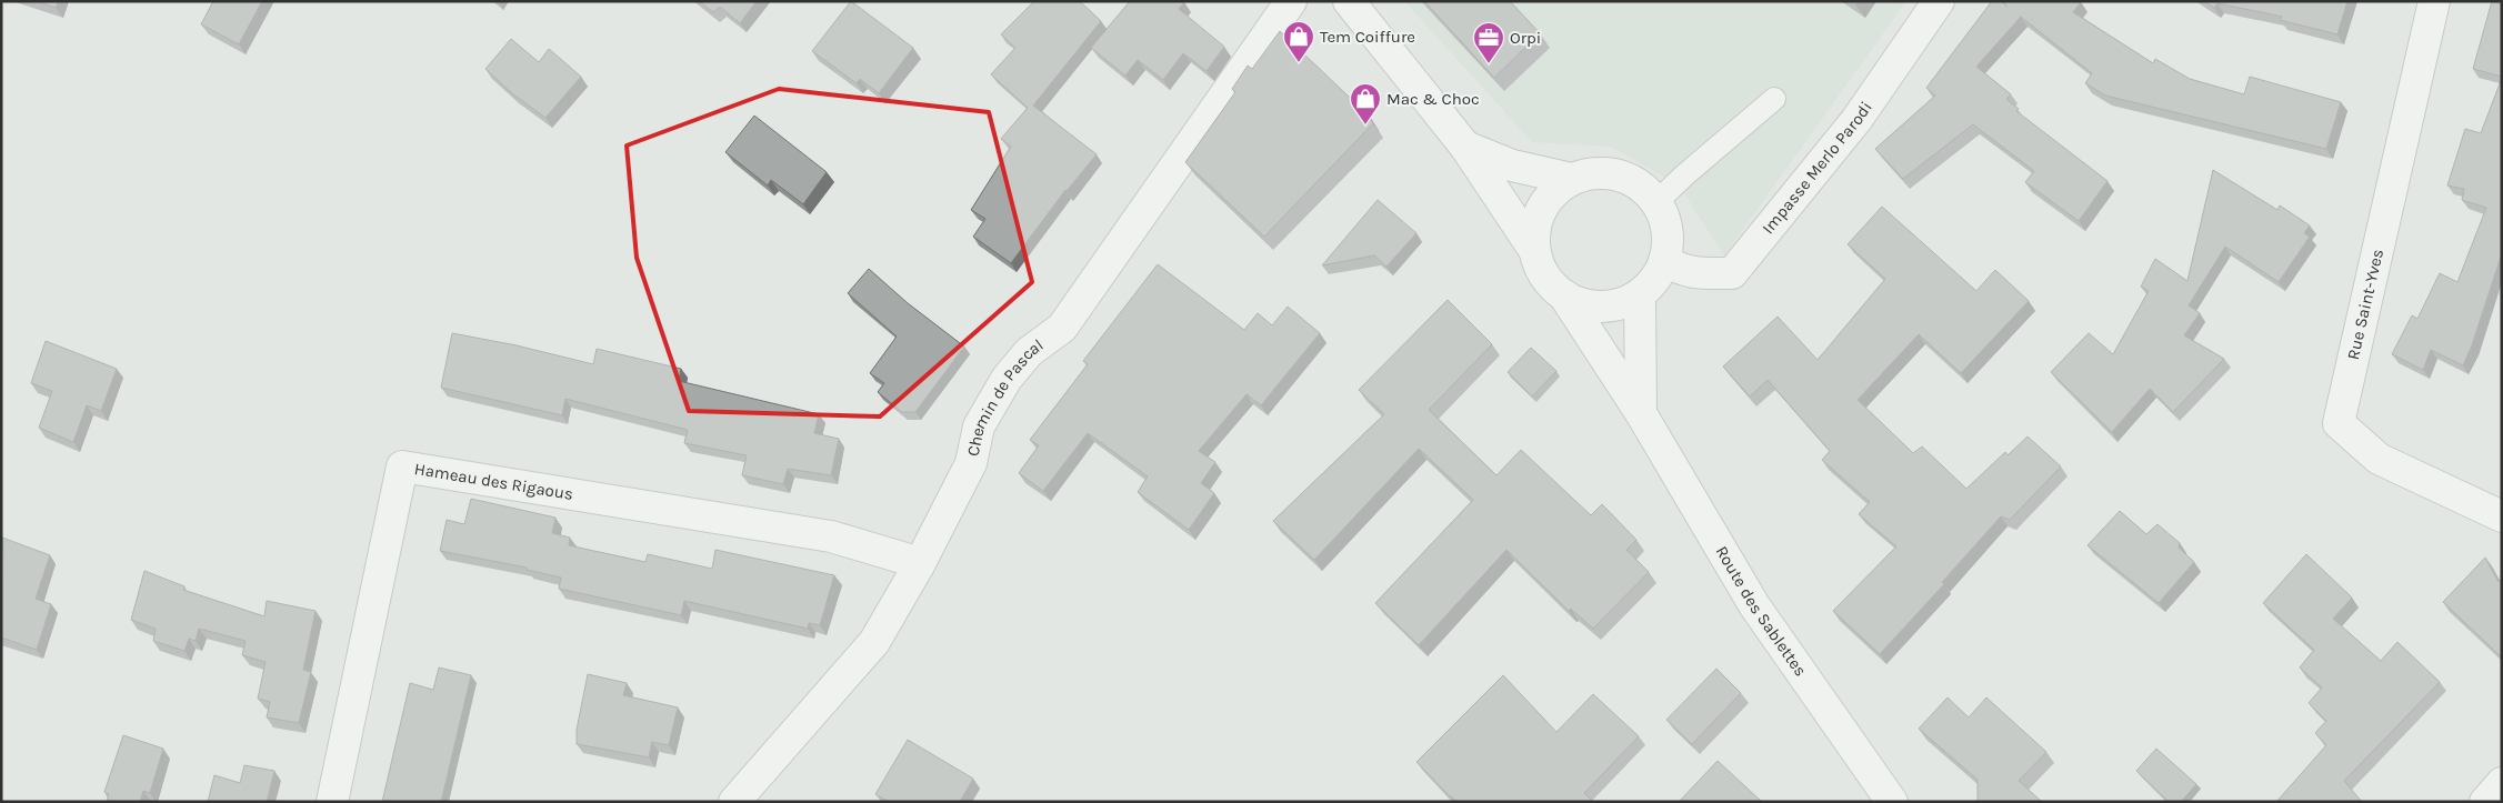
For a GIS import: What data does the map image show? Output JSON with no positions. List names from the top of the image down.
{
  "streets": {
    "street": [
      "Impasse Merlo Parodi",
      "Rue Saint-Yves",
      "Chemin de Pascal",
      "Hameau des Rigaous",
      "Route des Sablettes"
    ]
  },
  "crossings": [
    ["Impasse Merlo Parodi", "Route des Sablettes"],
    ["Chemin de Pascal", "Hameau des Rigaous"]
  ],
  "places": {
    "shop": ["Tem Coiffure", "Mac & Choc"],
    "office": ["Orpi"]
  }
}
